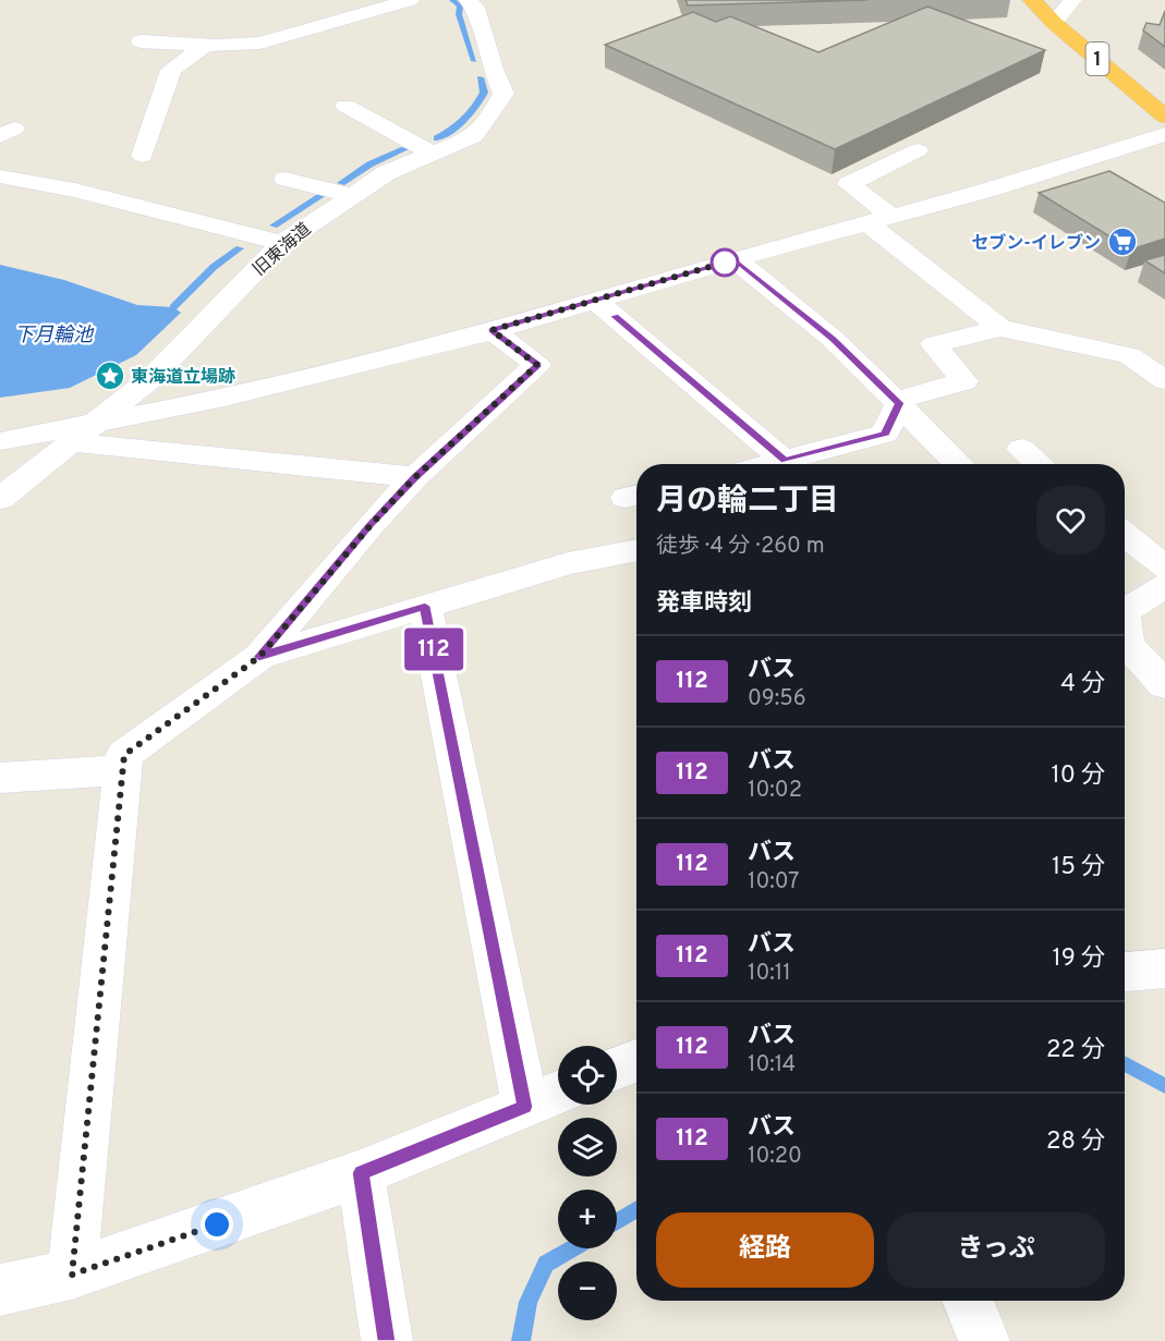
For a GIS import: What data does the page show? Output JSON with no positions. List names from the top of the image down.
{
  "streets": {
    "highway": ["1"],
    "street": ["旧東海道"]
  },
  "water": ["下月輪池"],
  "places": {
    "supermarket": ["セブン-イレブン"],
    "place": ["東海道立場跡"]
  },
  "lines": ["bus line 112"],
  "page": {
    "on_map": "112",
    "heading": [
      ["月の輪二丁目", "徒歩 · 4 分 · 260 m"],
      "発車時刻"
    ],
    "list": [
      {
        "mark": "112",
        "name": "バス",
        "note": "09:56",
        "value": "4 分"
      },
      {
        "mark": "112",
        "name": "バス",
        "note": "10:02",
        "value": "10 分"
      },
      {
        "mark": "112",
        "name": "バス",
        "note": "10:07",
        "value": "15 分"
      },
      {
        "mark": "112",
        "name": "バス",
        "note": "10:11",
        "value": "19 分"
      },
      {
        "mark": "112",
        "name": "バス",
        "note": "10:14",
        "value": "22 分"
      },
      {
        "mark": "112",
        "name": "バス",
        "note": "10:20",
        "value": "28 分"
      }
    ],
    "map_buttons": ["+", "−"],
    "buttons": ["経路", "きっぷ"]
  }
}
